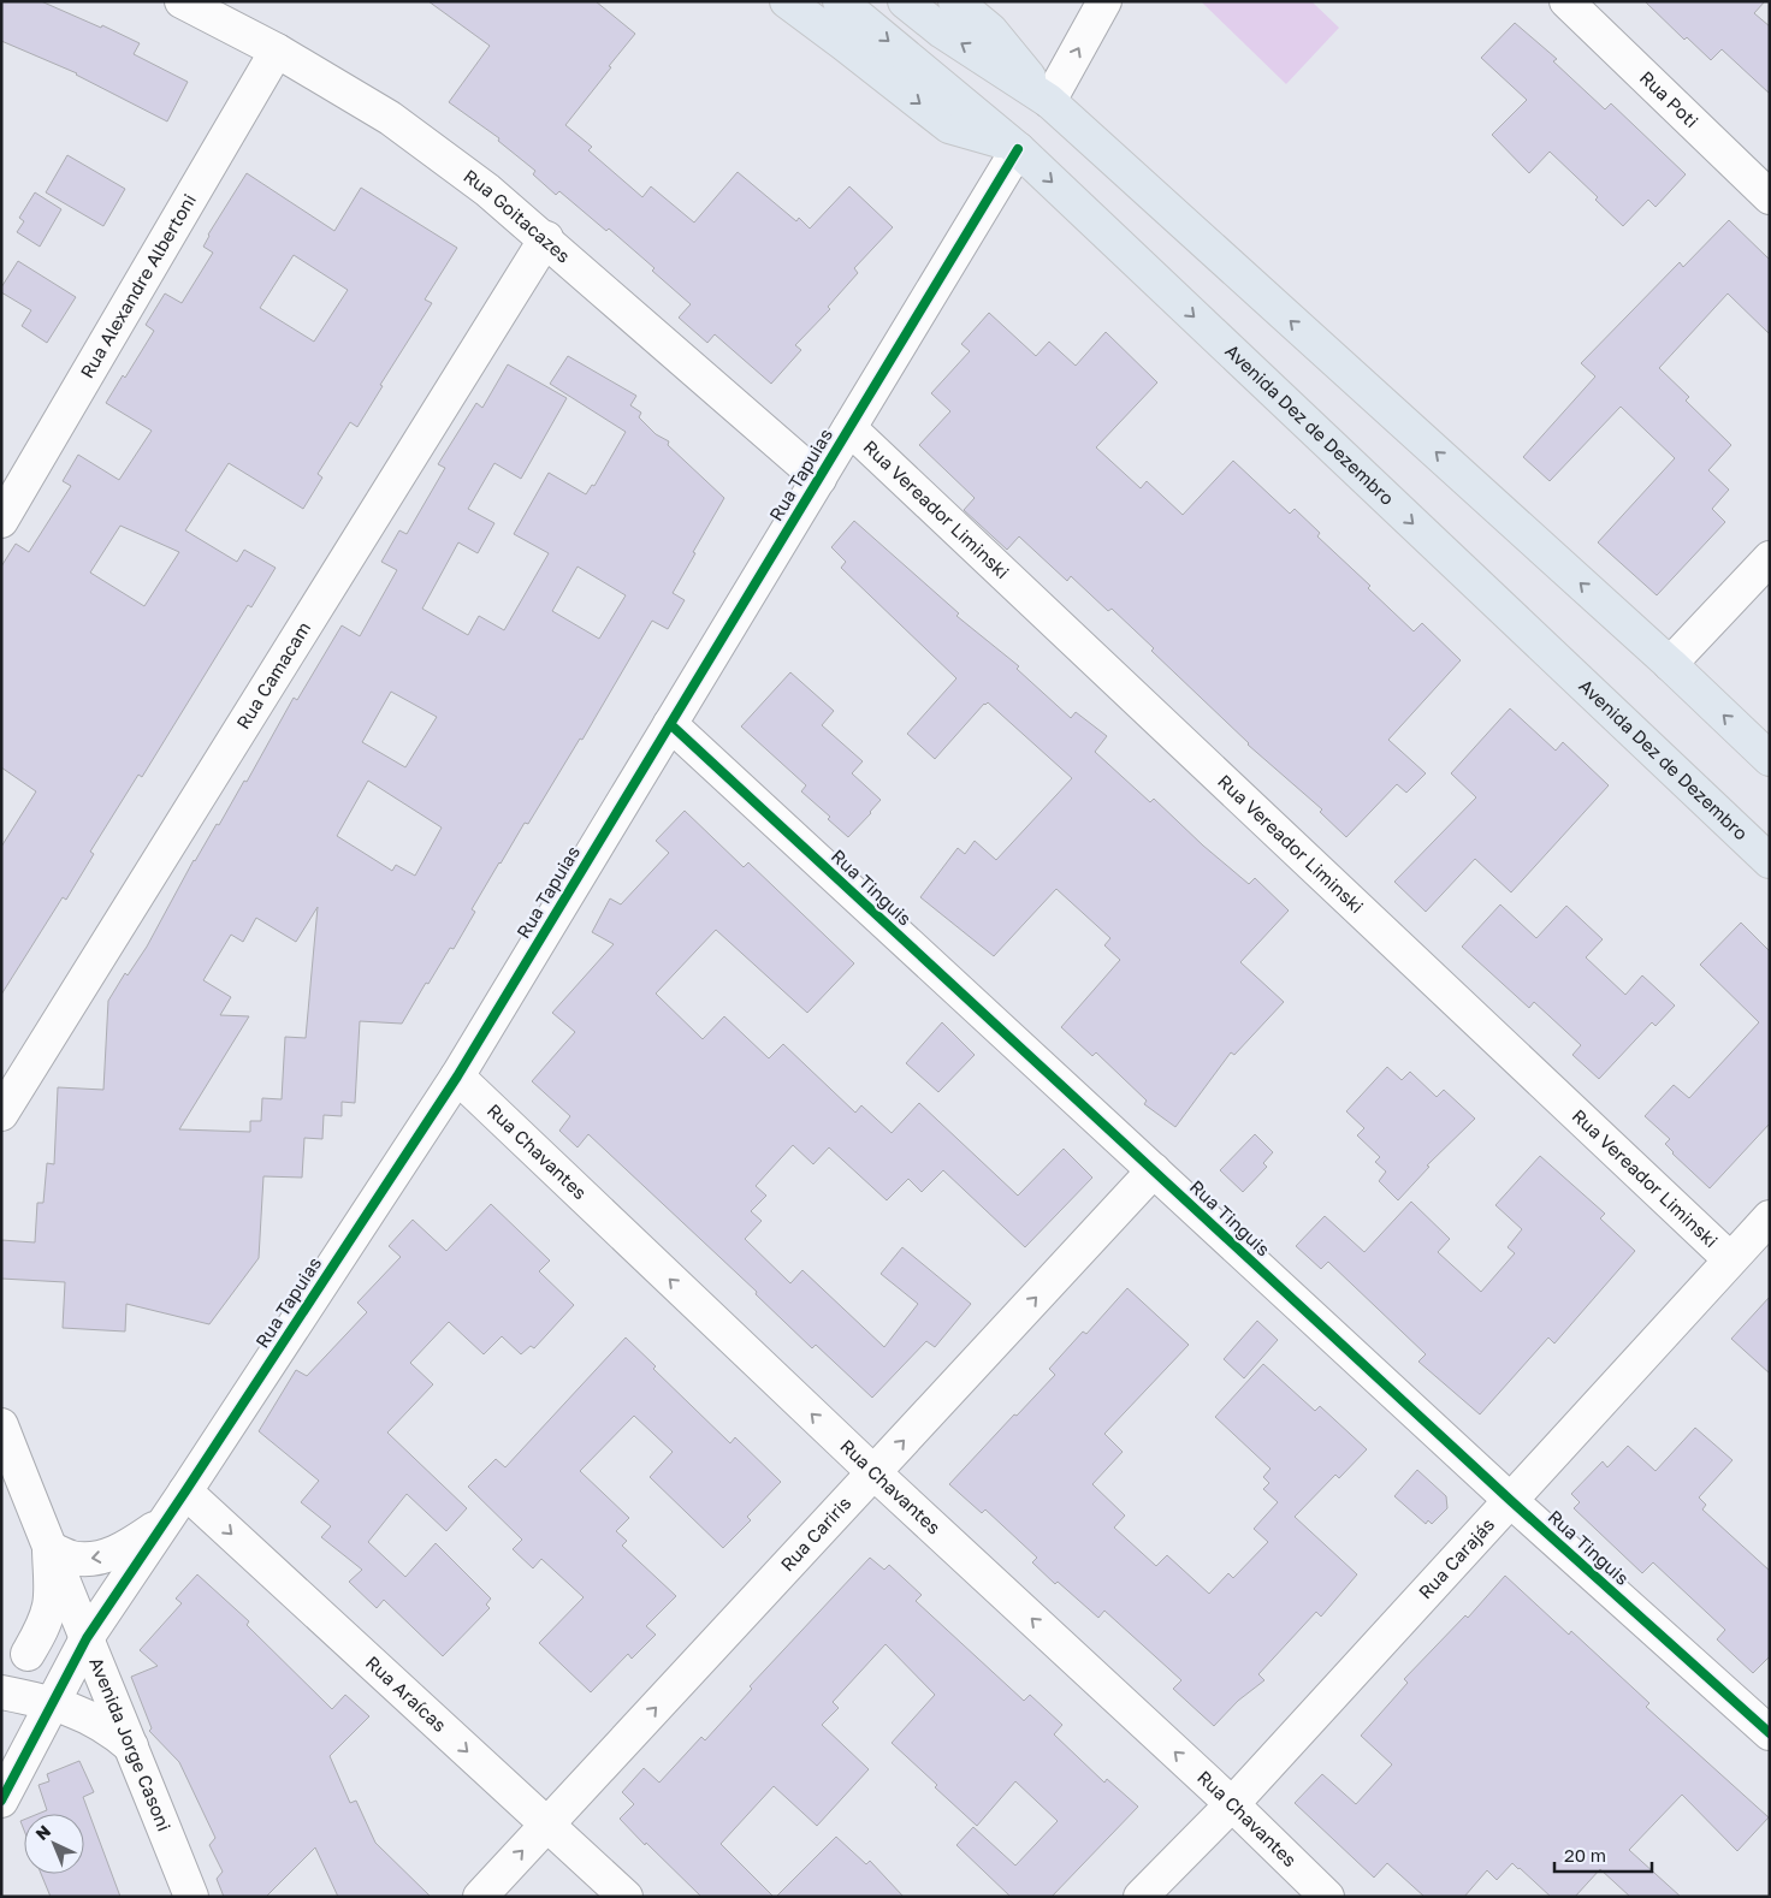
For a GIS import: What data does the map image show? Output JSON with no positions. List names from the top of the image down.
{
  "streets": {
    "highway": ["Avenida Dez de Dezembro"],
    "street": [
      "Rua Poti",
      "Rua Goitacazes",
      "Rua Alexandre Albertoni",
      "Rua Tapuias",
      "Rua Vereador Liminski",
      "Rua Camacam",
      "Rua Tinguis",
      "Rua Chavantes",
      "Rua Cariris",
      "Rua Carajás",
      "Rua Araícas",
      "Avenida Jorge Casoni"
    ]
  },
  "crossings": [
    ["Rua Goitacazes", "Rua Alexandre Albertoni"],
    ["Rua Goitacazes", "Rua Tapuias"],
    ["Rua Goitacazes", "Rua Camacam"],
    ["Avenida Dez de Dezembro", "Rua Tapuias"],
    ["Rua Tapuias", "Rua Vereador Liminski"],
    ["Rua Tapuias", "Rua Tinguis"],
    ["Rua Tapuias", "Rua Chavantes"],
    ["Rua Tapuias", "Rua Araícas"],
    ["Rua Tapuias", "Avenida Jorge Casoni"],
    ["Rua Vereador Liminski", "Rua Carajás"],
    ["Rua Tinguis", "Rua Cariris"],
    ["Rua Tinguis", "Rua Carajás"],
    ["Rua Chavantes", "Rua Cariris"],
    ["Rua Chavantes", "Rua Carajás"],
    ["Rua Cariris", "Rua Araícas"]
  ],
  "one_way": ["Rua Chavantes", "Rua Cariris", "Rua Araícas"],
  "scale_bar": "20 m",
  "north": "top left"
}
